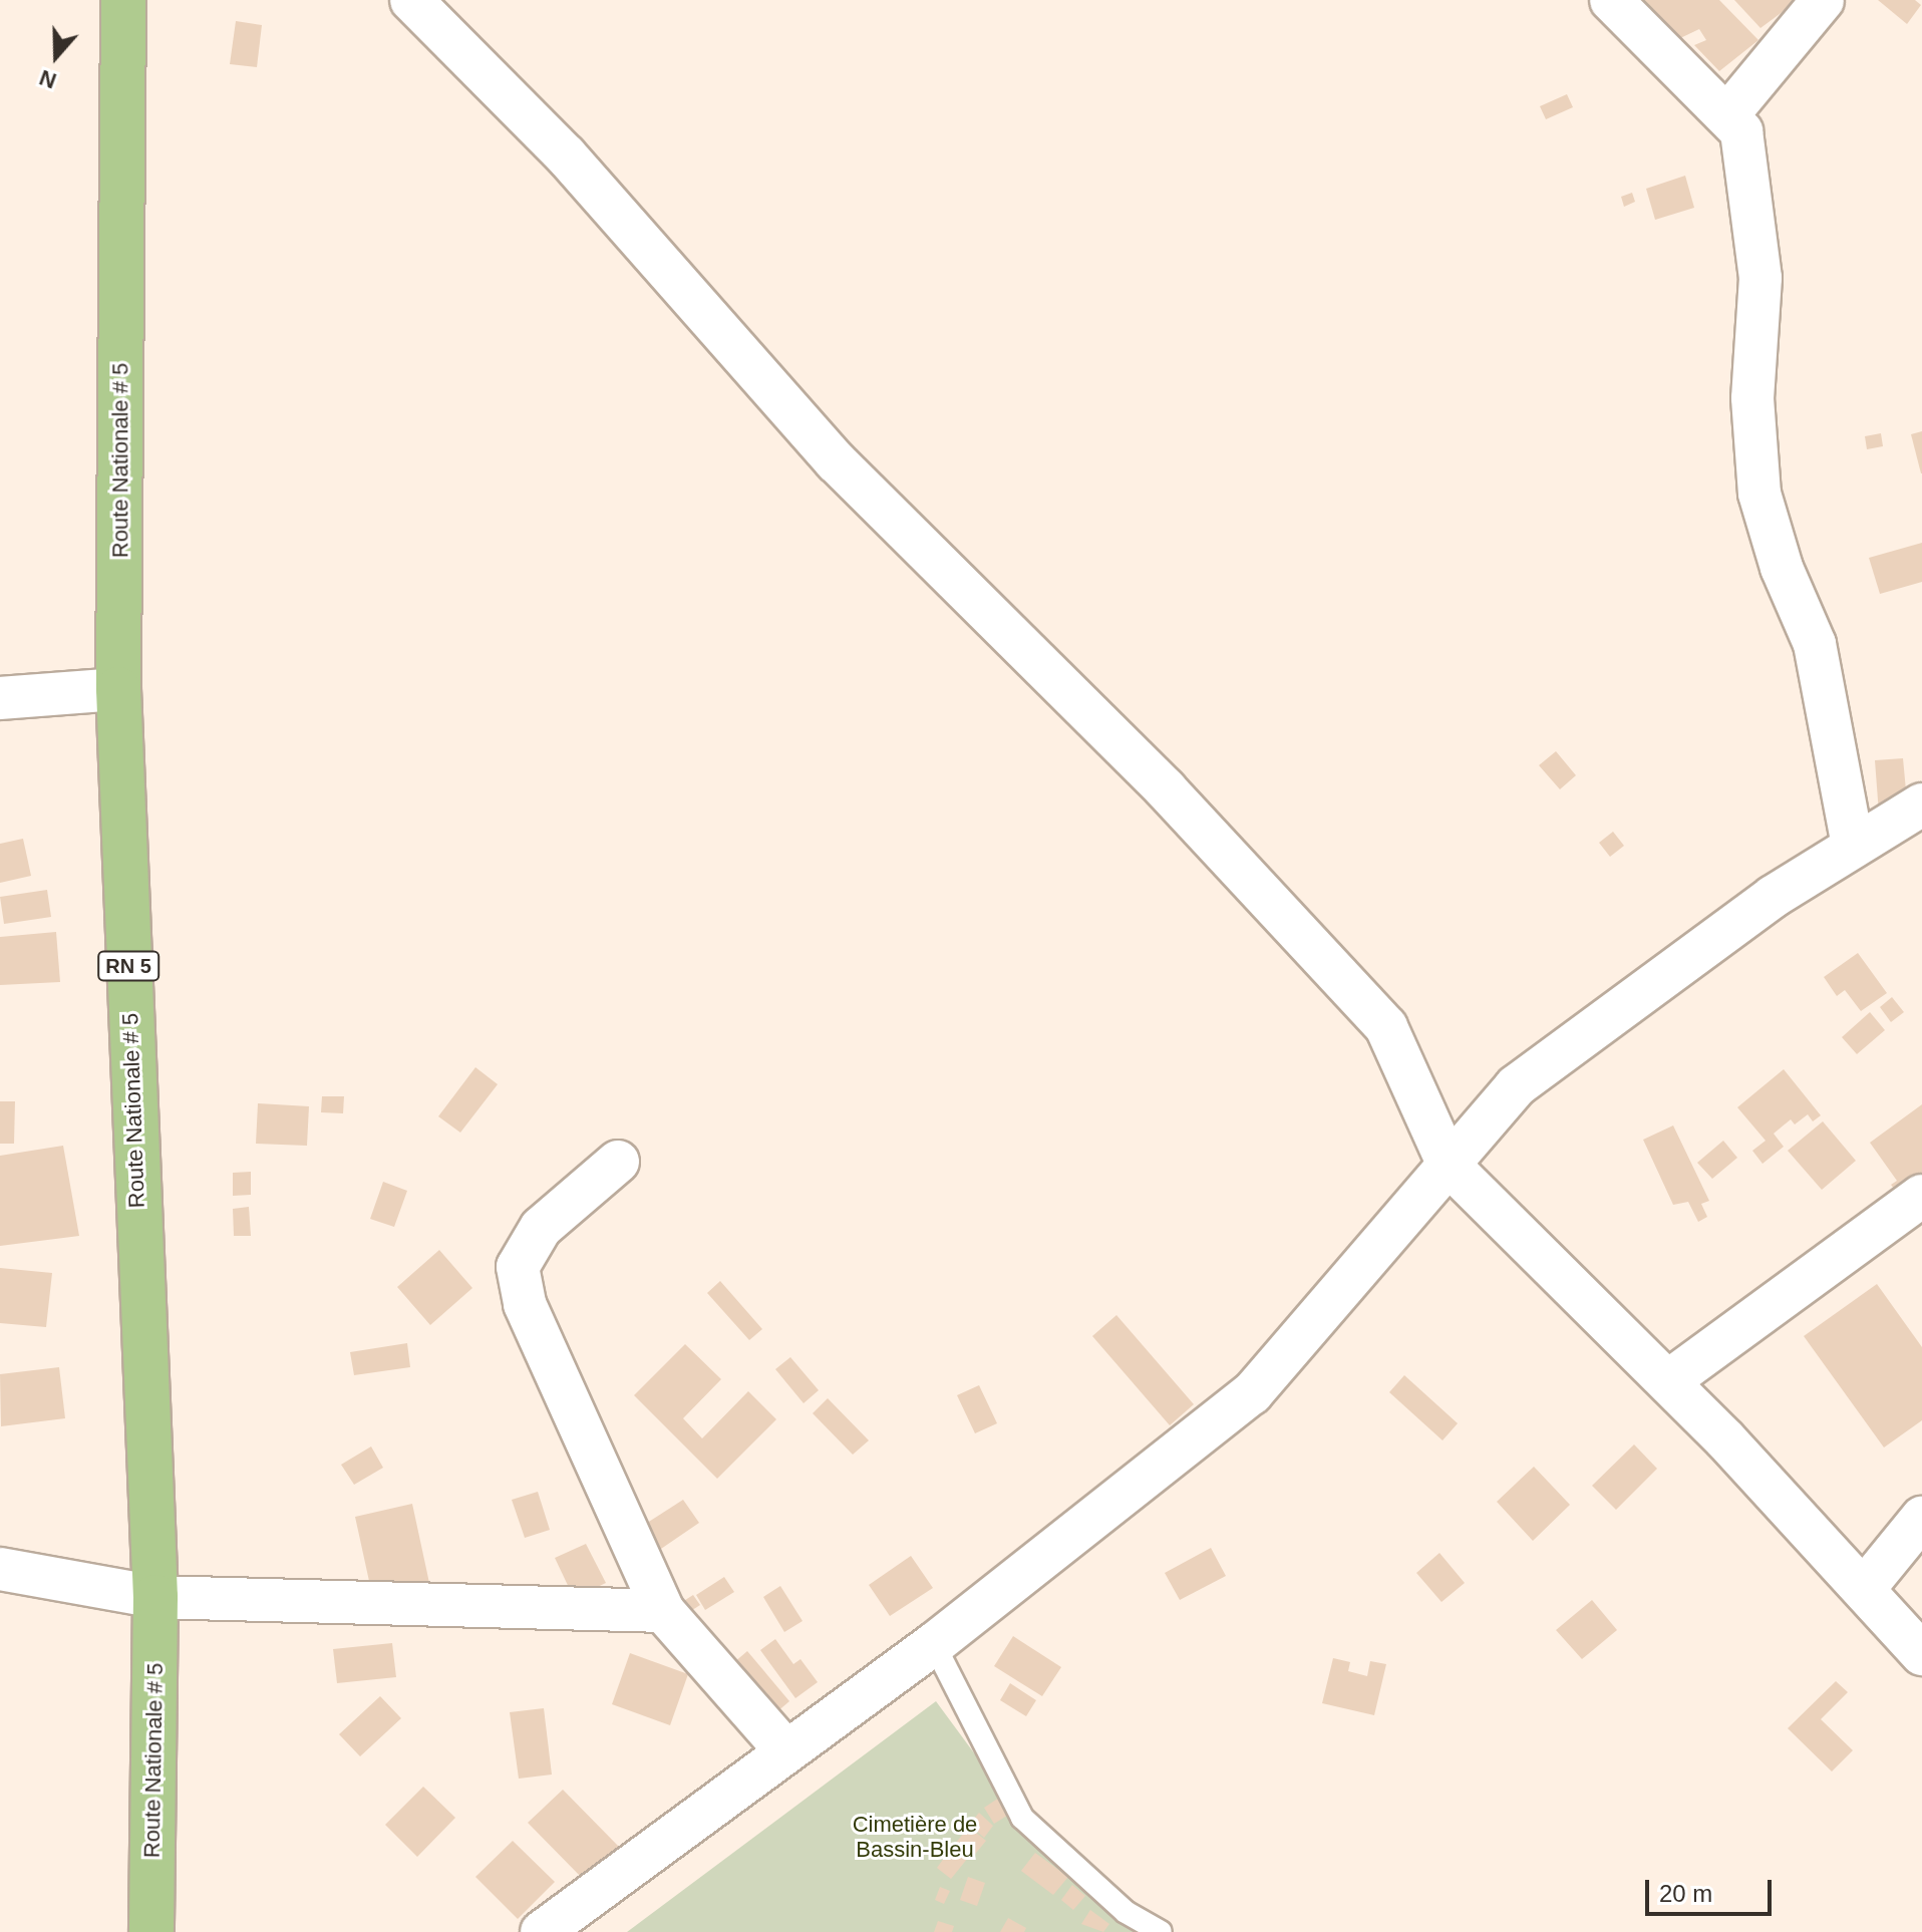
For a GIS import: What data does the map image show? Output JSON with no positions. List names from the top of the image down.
{
  "streets": {
    "main road": ["Route Nationale # 5", "RN 5"]
  },
  "parks": ["Cimetière de Bassin-Bleu"],
  "scale_bar": "20 m",
  "north": "bottom"
}
